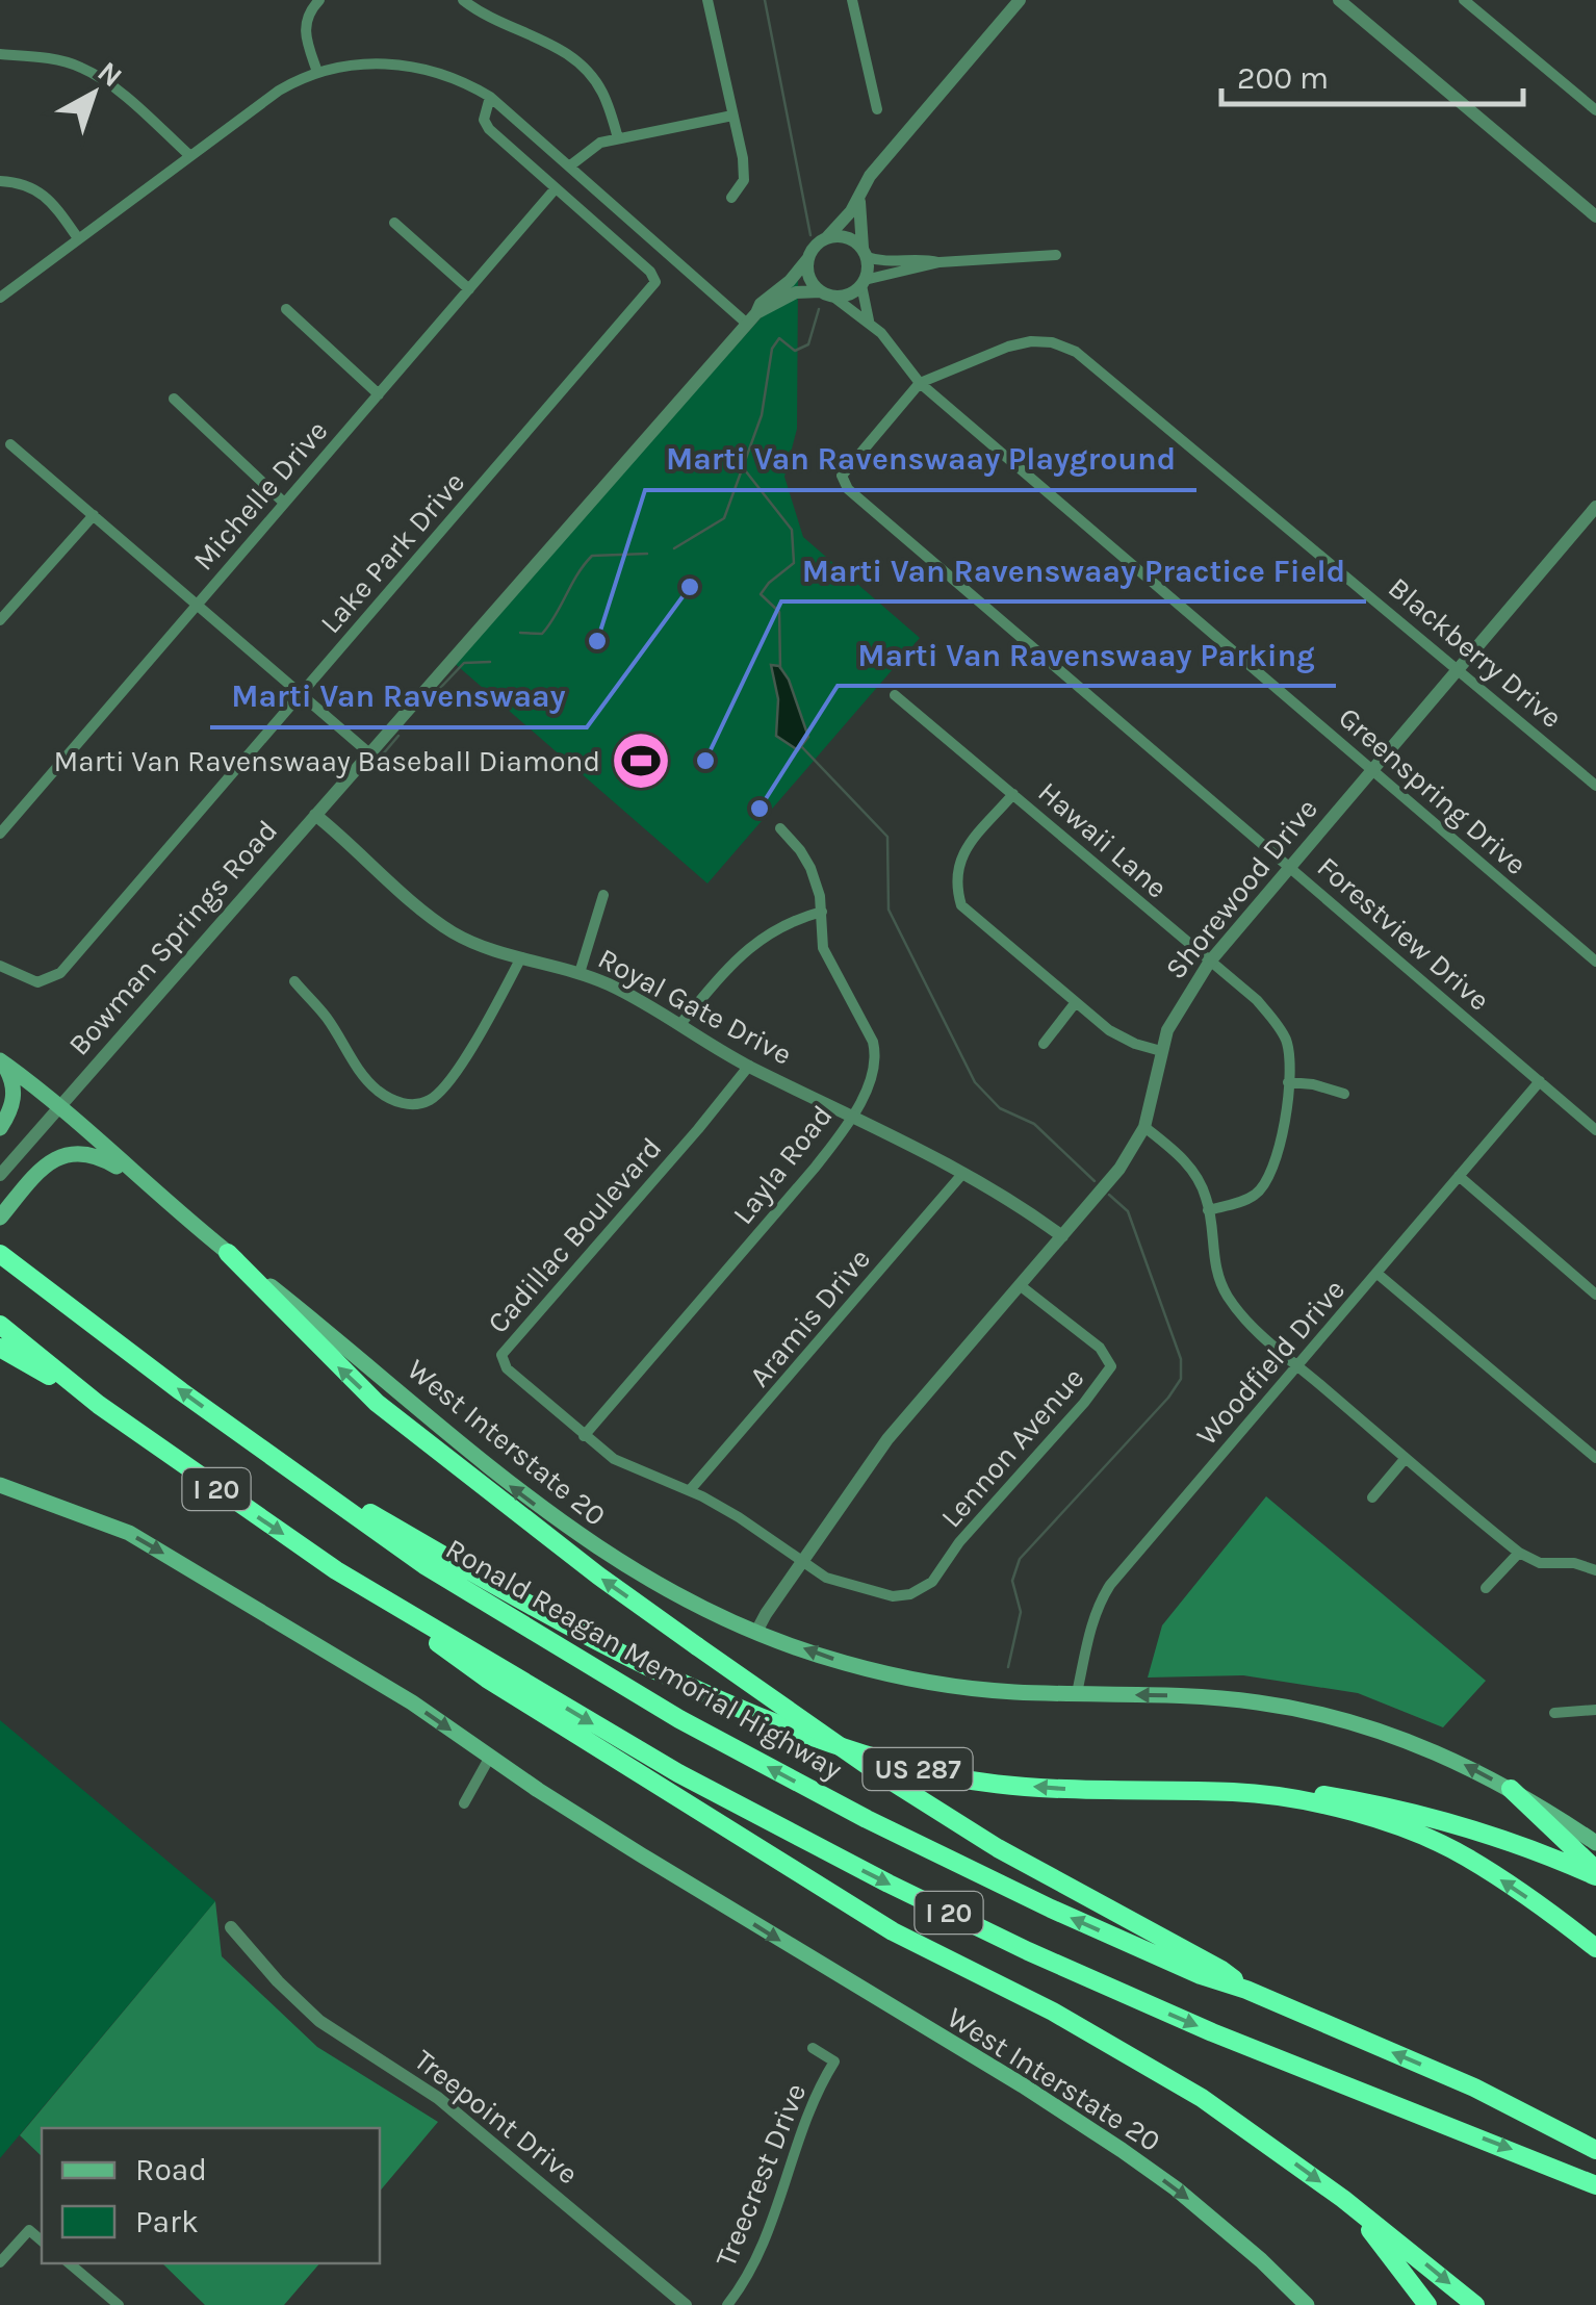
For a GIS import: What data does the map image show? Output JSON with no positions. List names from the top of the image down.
{
  "streets": {
    "highway": ["I 20", "Ronald Reagan Memorial Highway", "US 287"],
    "main road": ["West Interstate 20"],
    "street": [
      "Michelle Drive",
      "Lake Park Drive",
      "Blackberry Drive",
      "Greenspring Drive",
      "Hawaii Lane",
      "Shorewood Drive",
      "Forestview Drive",
      "Bowman Springs Road",
      "Royal Gate Drive",
      "Layla Road",
      "Cadillac Boulevard",
      "Aramis Drive",
      "Woodfield Drive",
      "Lennon Avenue",
      "Treepoint Drive",
      "Treecrest Drive"
    ]
  },
  "crossings": [
    ["Michelle Drive", "Lake Park Drive"],
    ["Blackberry Drive", "Greenspring Drive"],
    ["Blackberry Drive", "Shorewood Drive"],
    ["Blackberry Drive", "Forestview Drive"],
    ["Greenspring Drive", "Shorewood Drive"],
    ["Greenspring Drive", "Bowman Springs Road"],
    ["Hawaii Lane", "Shorewood Drive"],
    ["Shorewood Drive", "Forestview Drive"],
    ["Shorewood Drive", "Royal Gate Drive"],
    ["Shorewood Drive", "Cadillac Boulevard"],
    ["Shorewood Drive", "West Interstate 20"],
    ["Shorewood Drive", "Lennon Avenue"],
    ["Forestview Drive", "Woodfield Drive"],
    ["Bowman Springs Road", "Royal Gate Drive"],
    ["Bowman Springs Road", "West Interstate 20"],
    ["Royal Gate Drive", "Layla Road"],
    ["Royal Gate Drive", "Cadillac Boulevard"],
    ["Royal Gate Drive", "Aramis Drive"],
    ["Layla Road", "Cadillac Boulevard"],
    ["Cadillac Boulevard", "Aramis Drive"],
    ["Cadillac Boulevard", "Lennon Avenue"],
    ["Woodfield Drive", "West Interstate 20"],
    ["Ronald Reagan Memorial Highway", "US 287"]
  ],
  "places": {
    "other": [
      "Marti Van Ravenswaay",
      "Marti Van Ravenswaay Playground",
      "Marti Van Ravenswaay Practice Field",
      "Marti Van Ravenswaay Parking"
    ],
    "sports": ["Marti Van Ravenswaay Baseball Diamond"]
  },
  "legend": ["Road", "Park"],
  "scale_bar": "200 m",
  "north": "top right"
}
